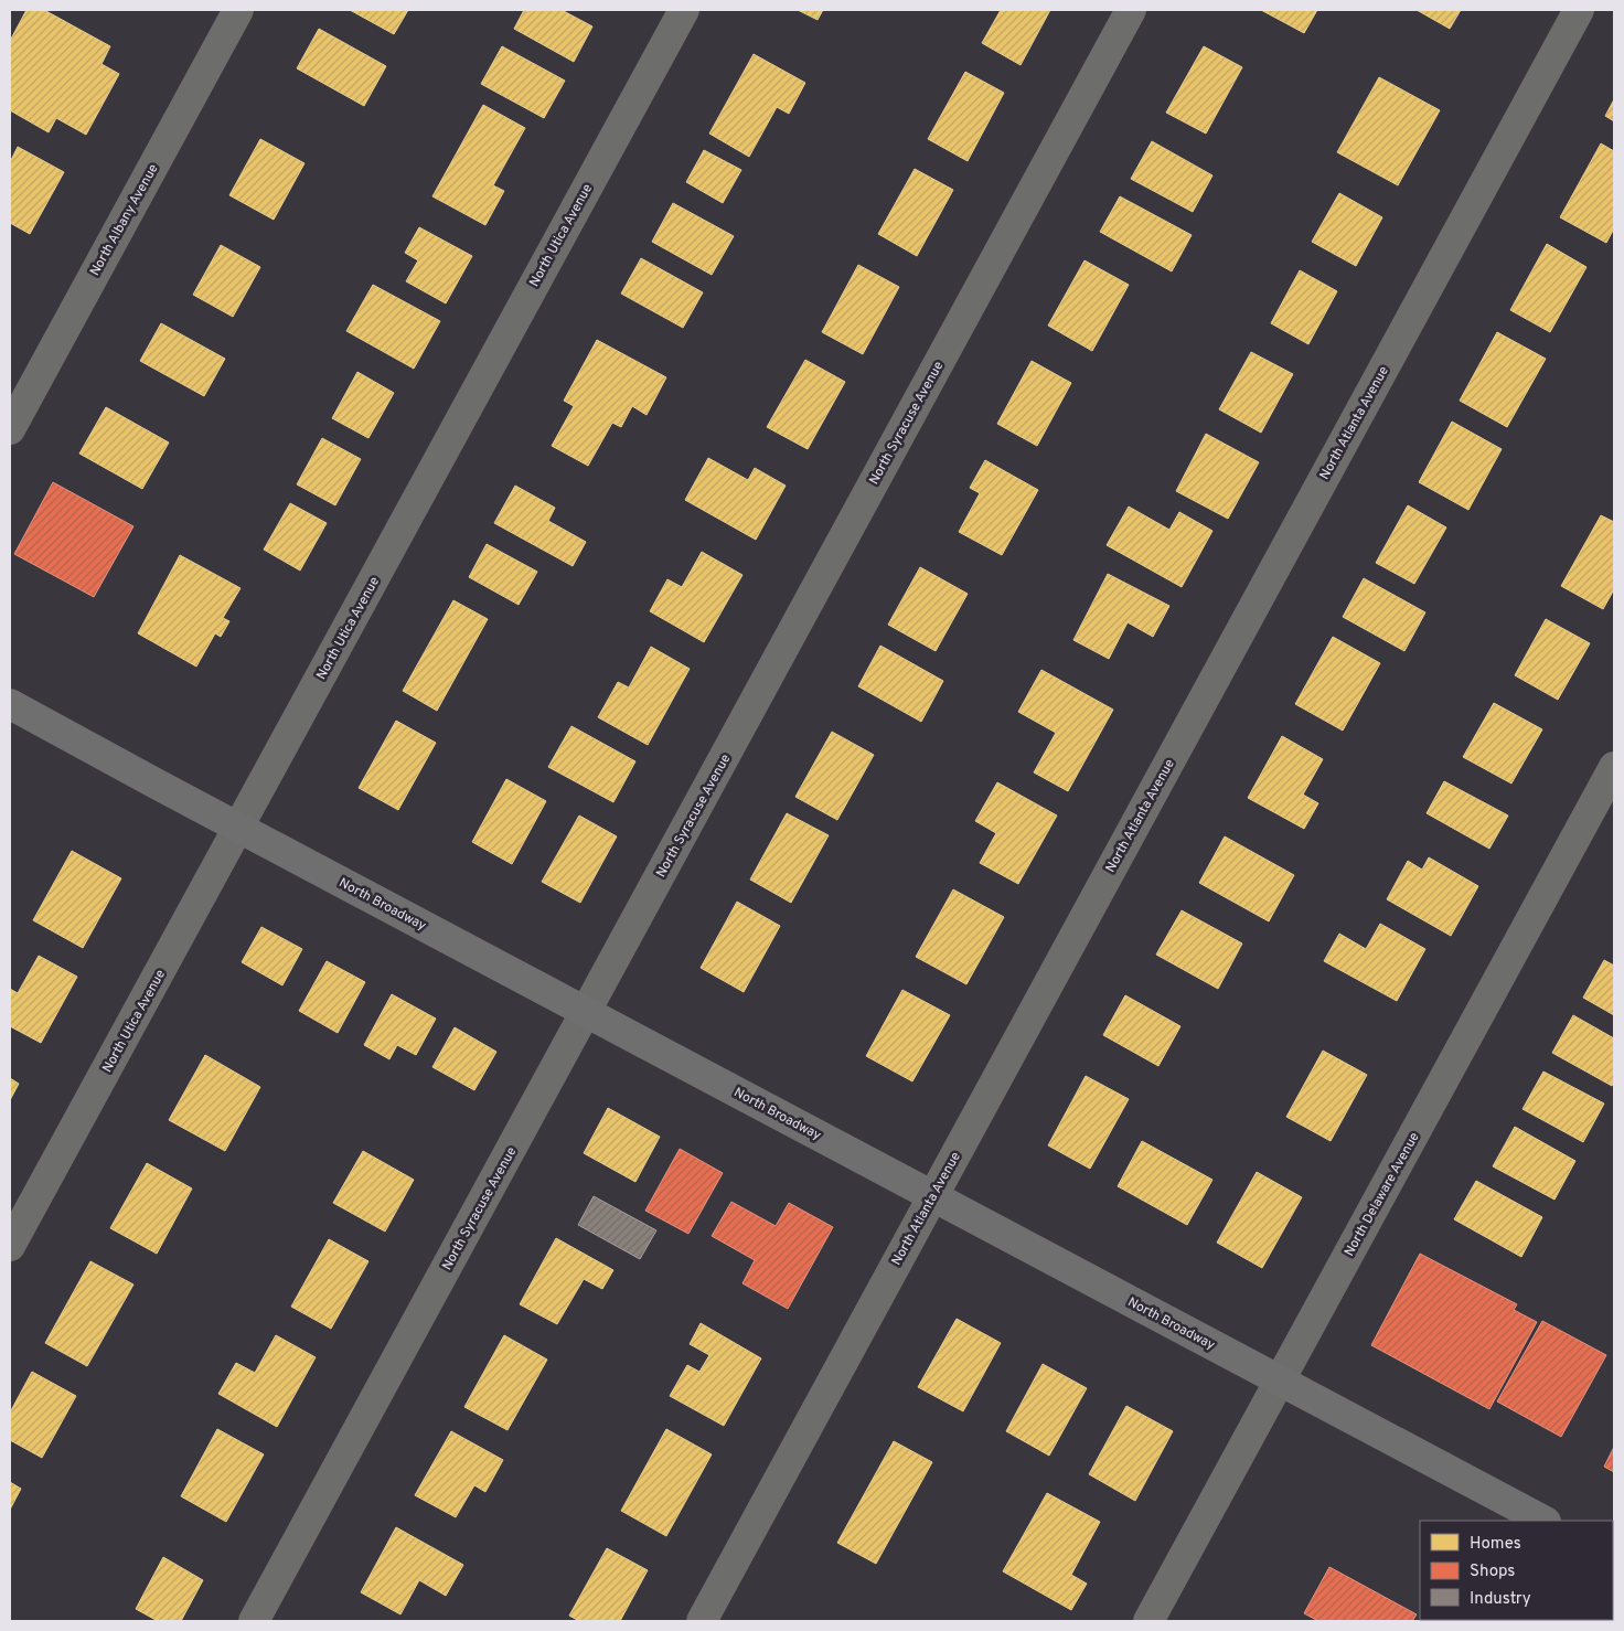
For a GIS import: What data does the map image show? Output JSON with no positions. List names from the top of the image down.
{
  "streets": {
    "main road": ["North Broadway"],
    "street": [
      "North Albany Avenue",
      "North Utica Avenue",
      "North Syracuse Avenue",
      "North Atlanta Avenue",
      "North Delaware Avenue"
    ]
  },
  "crossings": [
    ["North Utica Avenue", "North Broadway"],
    ["North Syracuse Avenue", "North Broadway"],
    ["North Atlanta Avenue", "North Broadway"],
    ["North Broadway", "North Delaware Avenue"]
  ],
  "legend": ["Homes", "Shops", "Industry"]
}
